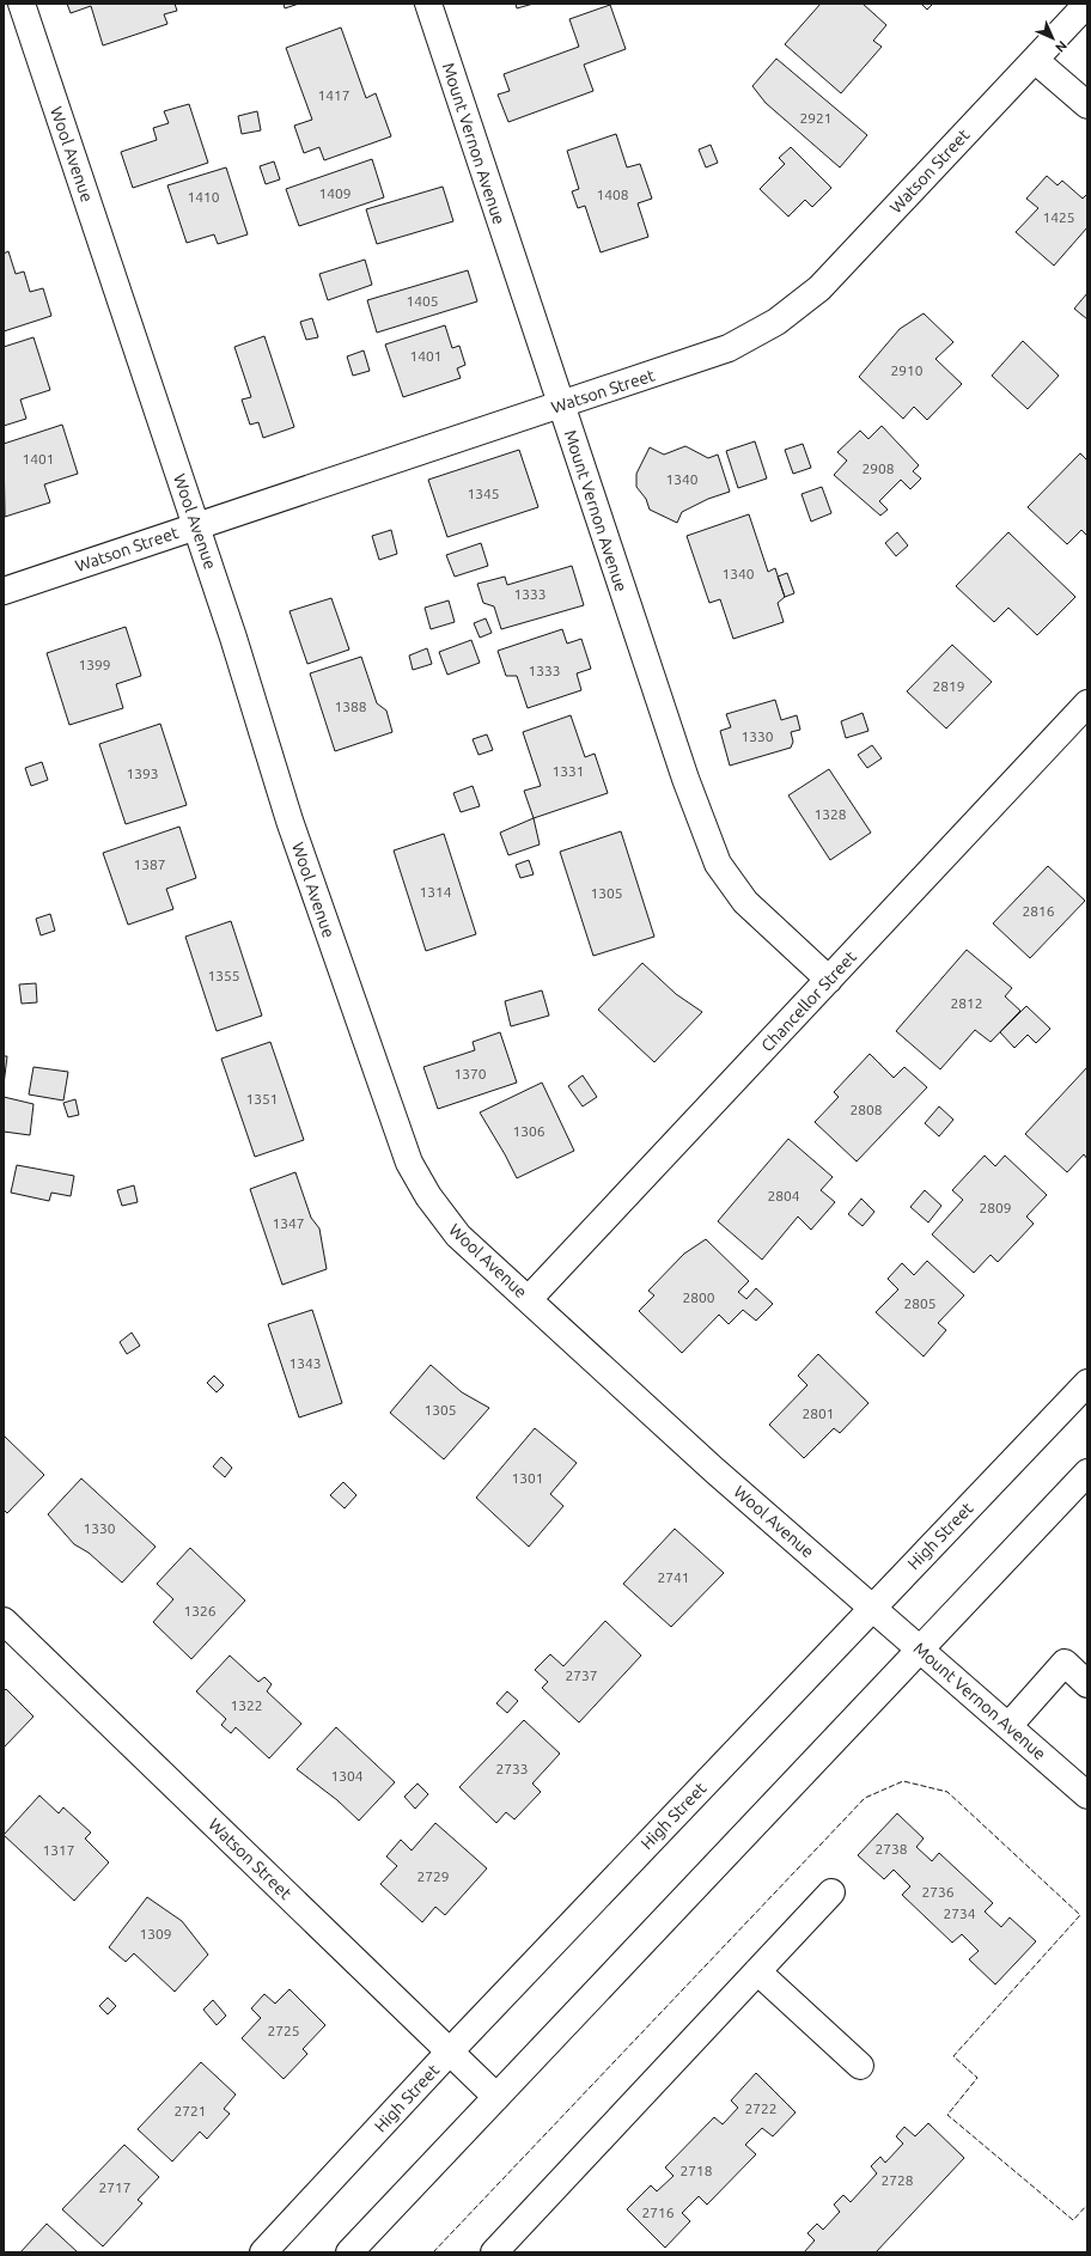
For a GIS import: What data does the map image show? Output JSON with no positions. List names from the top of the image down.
{
  "streets": {
    "street": [
      "Mount Vernon Avenue",
      "Wool Avenue",
      "Watson Street",
      "Chancellor Street",
      "High Street"
    ]
  },
  "crossings": [
    ["Mount Vernon Avenue", "Wool Avenue"],
    ["Mount Vernon Avenue", "Watson Street"],
    ["Mount Vernon Avenue", "Chancellor Street"],
    ["Mount Vernon Avenue", "High Street"],
    ["Wool Avenue", "Watson Street"],
    ["Wool Avenue", "Chancellor Street"],
    ["Wool Avenue", "High Street"],
    ["Watson Street", "High Street"]
  ],
  "house_numbers": [
    "1417",
    "2921",
    "1409",
    "1408",
    "1410",
    "1425",
    "1405",
    "1401",
    "2910",
    "1401",
    "2908",
    "1340",
    "1345",
    "1340",
    "1333",
    "1399",
    "1333",
    "2819",
    "1388",
    "1330",
    "1331",
    "1393",
    "1328",
    "1387",
    "1314",
    "1305",
    "2816",
    "1355",
    "2812",
    "1370",
    "1351",
    "2808",
    "1306",
    "2804",
    "2809",
    "1347",
    "2800",
    "2805",
    "1343",
    "1305",
    "2801",
    "1301",
    "1330",
    "2741",
    "1326",
    "2737",
    "1322",
    "2733",
    "1304",
    "2738",
    "1317",
    "2729",
    "2736",
    "2734",
    "1309",
    "2725",
    "2722",
    "2721",
    "2718",
    "2728",
    "2717",
    "2716"
  ],
  "north": "bottom right"
}
